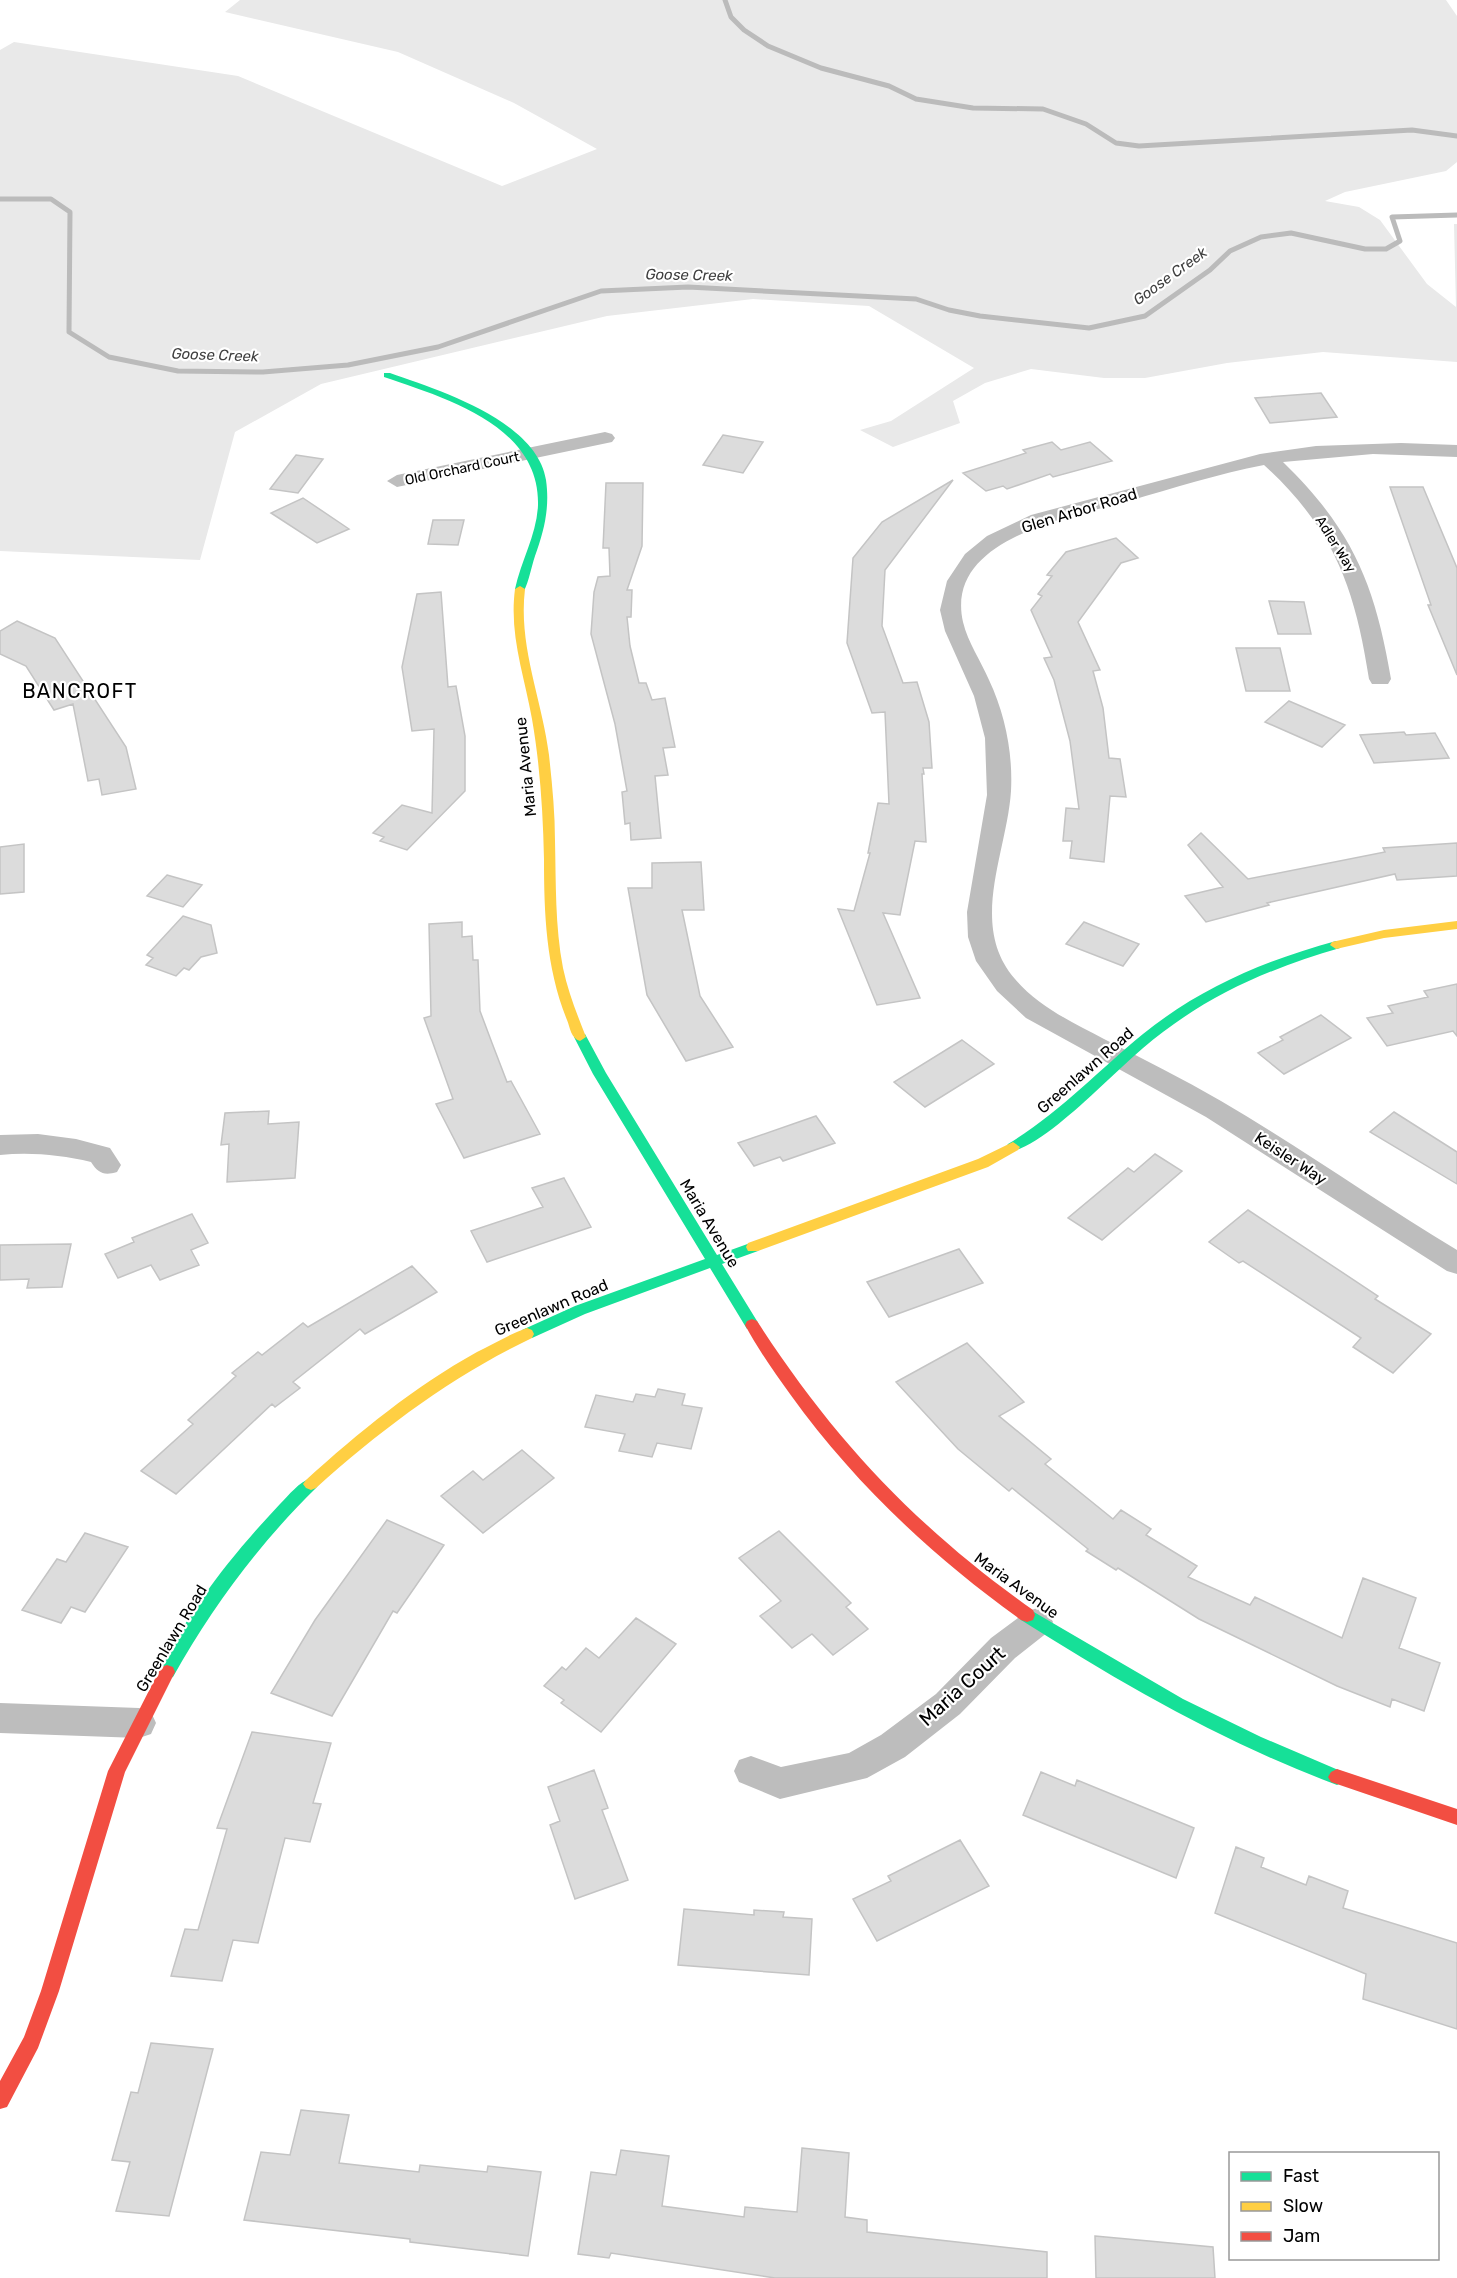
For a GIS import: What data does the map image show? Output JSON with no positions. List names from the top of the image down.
{
  "streets": {
    "street": [
      "Old Orchard Court",
      "Glen Arbor Road",
      "Adler Way",
      "Maria Avenue",
      "Greenlawn Road",
      "Keisler Way",
      "Maria Court"
    ]
  },
  "crossings": [
    ["Old Orchard Court", "Maria Avenue"],
    ["Glen Arbor Road", "Adler Way"],
    ["Glen Arbor Road", "Greenlawn Road"],
    ["Glen Arbor Road", "Keisler Way"],
    ["Maria Avenue", "Greenlawn Road"],
    ["Maria Avenue", "Maria Court"],
    ["Greenlawn Road", "Keisler Way"]
  ],
  "districts": ["BANCROFT"],
  "water": ["Goose Creek"],
  "legend": ["Fast", "Slow", "Jam"]
}
